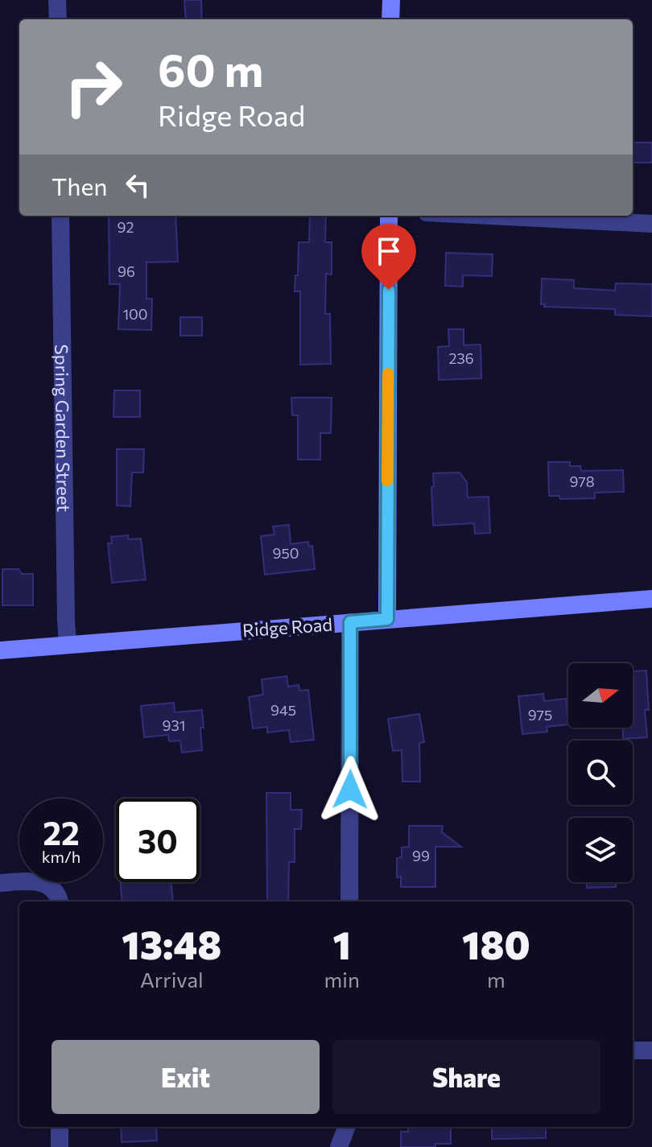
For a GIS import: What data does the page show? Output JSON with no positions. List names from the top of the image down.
{
  "streets": {
    "main road": ["Ridge Road"],
    "street": ["Spring Garden Street"]
  },
  "crossings": [
    ["Spring Garden Street", "Ridge Road"]
  ],
  "house_numbers": [
    "92",
    "96",
    "100",
    "236",
    "978",
    "950",
    "945",
    "975",
    "931",
    "99"
  ],
  "north": "right",
  "page": {
    "turn": ["60 m", "Ridge Road"],
    "then": "Then",
    "speed": "22 km/h",
    "limit": "30",
    "eta": [
      "13:48",
      "Arrival",
      "1",
      "min",
      "180",
      "m"
    ],
    "buttons": ["Exit", "Share"]
  }
}
